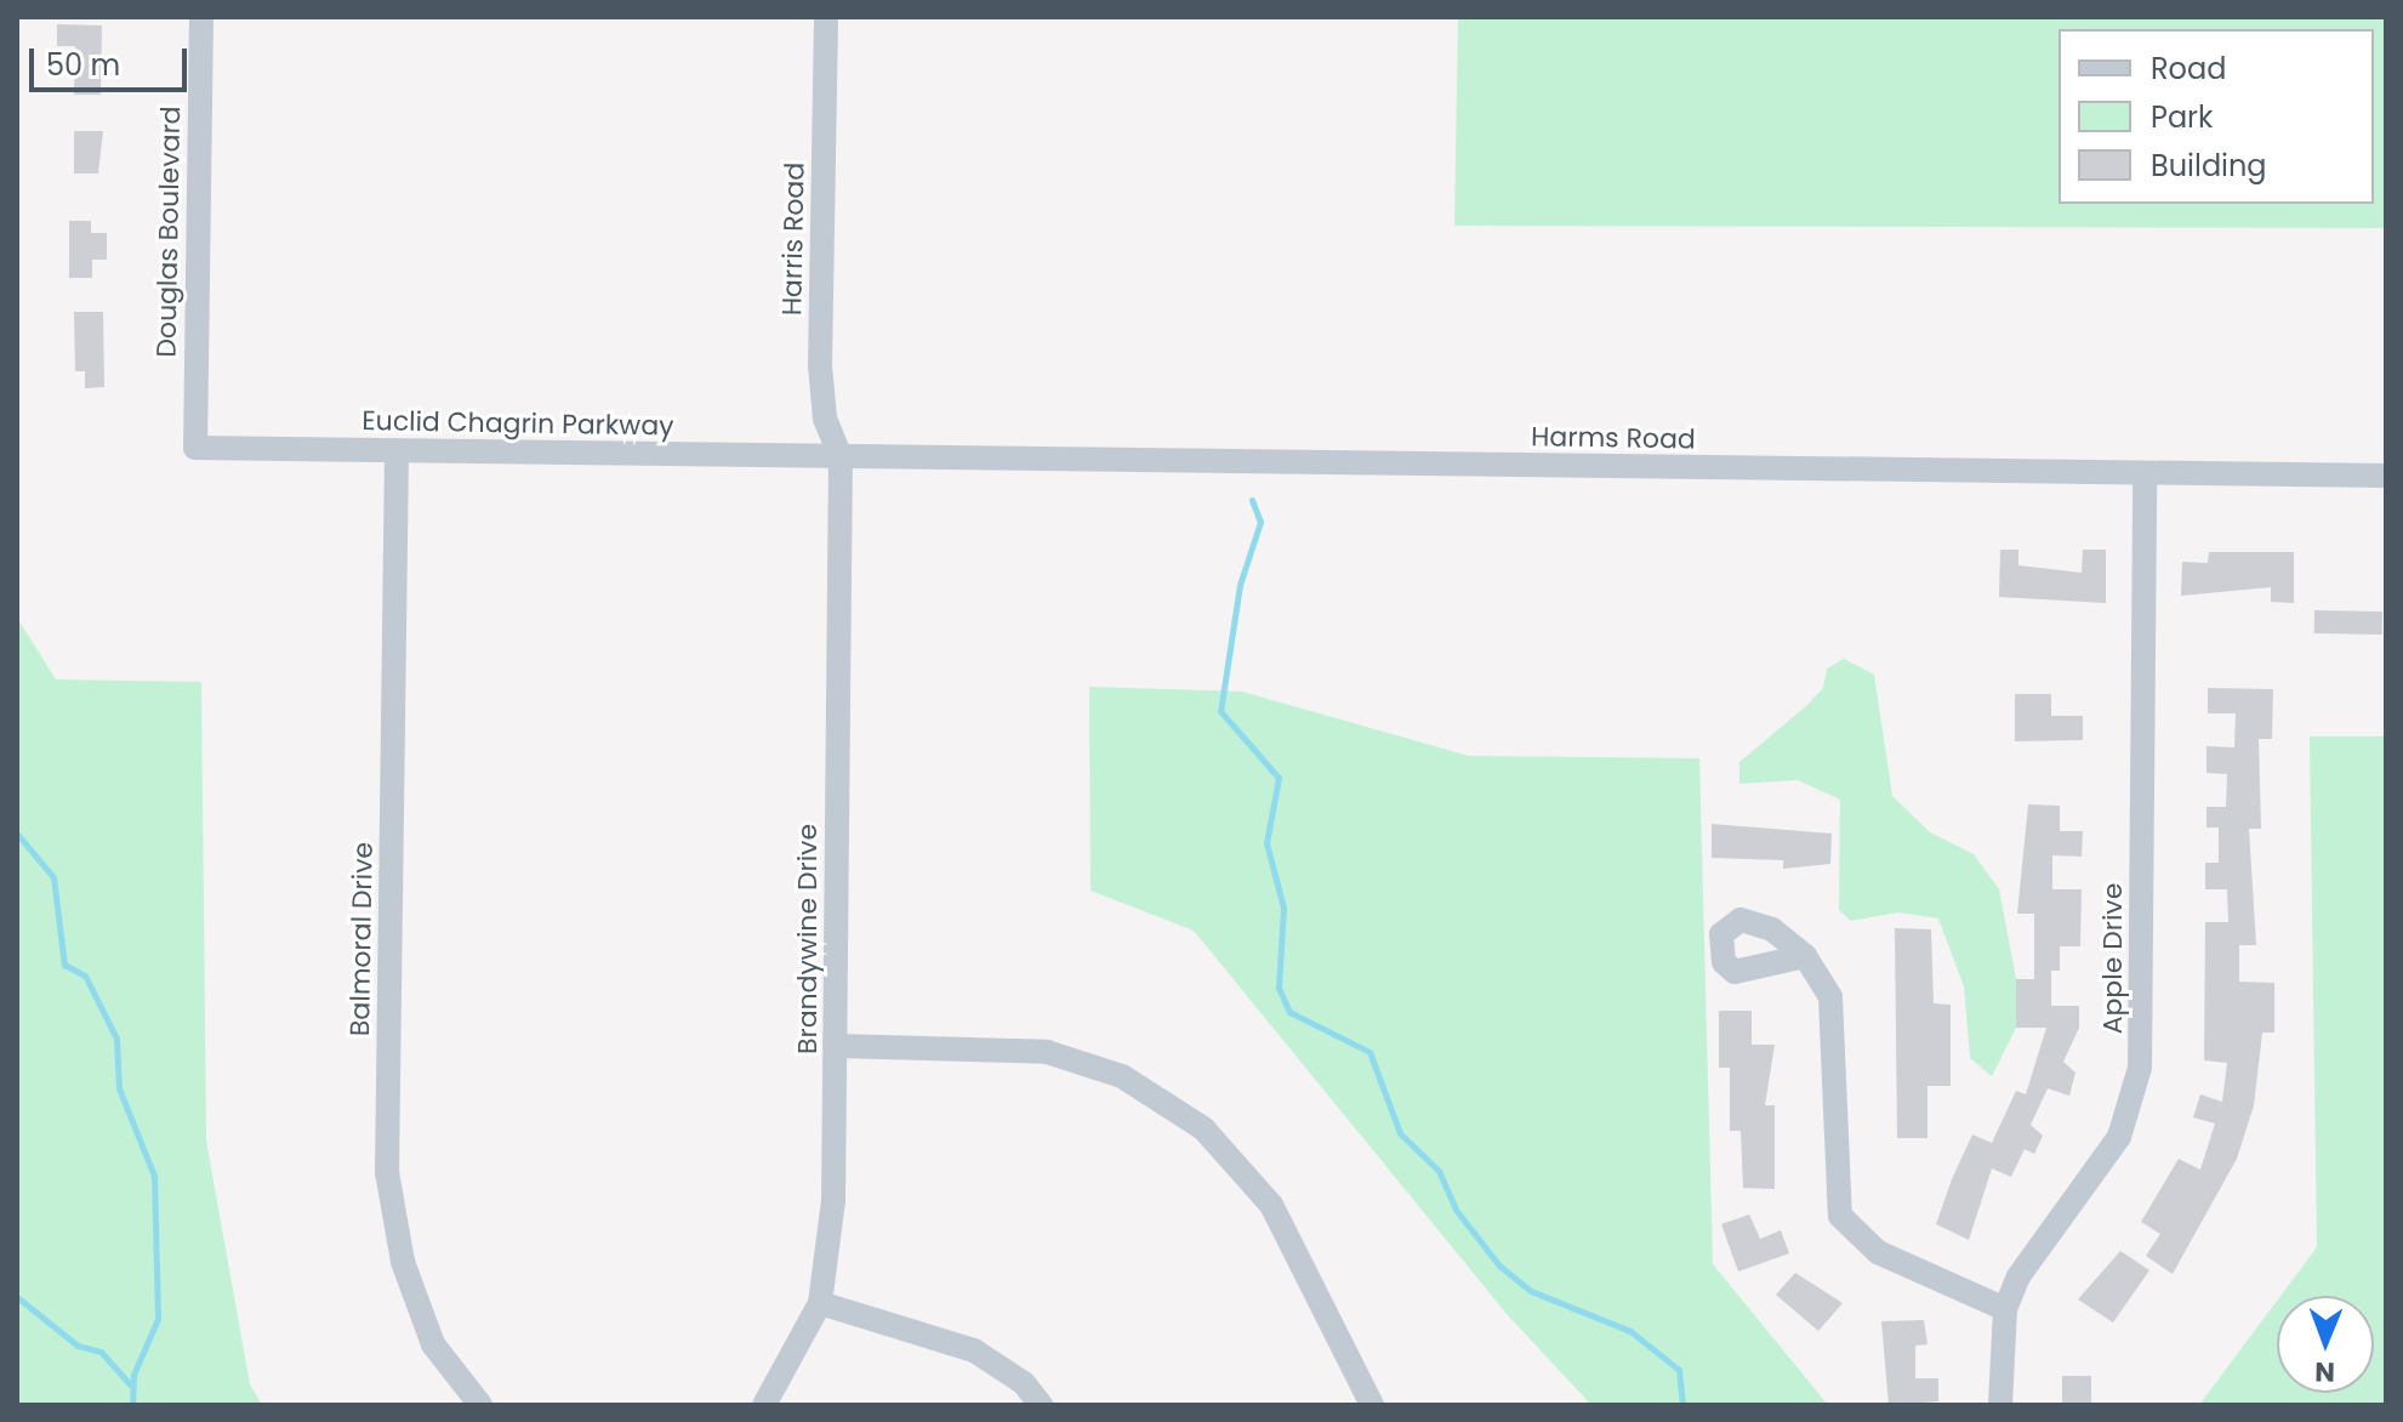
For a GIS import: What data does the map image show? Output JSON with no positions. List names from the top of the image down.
{
  "streets": {
    "street": [
      "Douglas Boulevard",
      "Harris Road",
      "Euclid Chagrin Parkway",
      "Harms Road",
      "Balmoral Drive",
      "Brandywine Drive",
      "Apple Drive"
    ]
  },
  "crossings": [
    ["Douglas Boulevard", "Euclid Chagrin Parkway"],
    ["Harris Road", "Euclid Chagrin Parkway"],
    ["Harris Road", "Harms Road"],
    ["Harris Road", "Brandywine Drive"],
    ["Euclid Chagrin Parkway", "Harms Road"],
    ["Euclid Chagrin Parkway", "Balmoral Drive"],
    ["Euclid Chagrin Parkway", "Brandywine Drive"],
    ["Harms Road", "Brandywine Drive"],
    ["Harms Road", "Apple Drive"]
  ],
  "legend": ["Road", "Park", "Building"],
  "scale_bar": "50 m",
  "north": "bottom"
}
